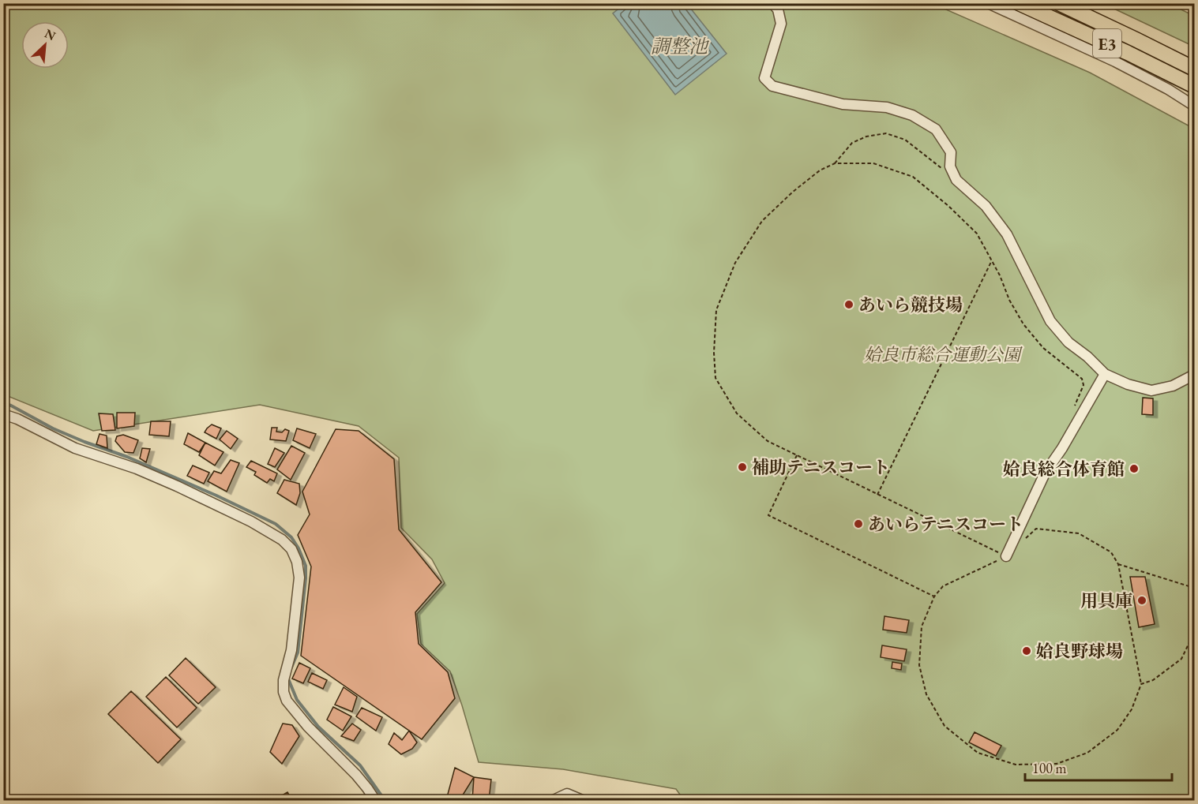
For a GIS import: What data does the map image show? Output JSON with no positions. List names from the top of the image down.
{
  "streets": {
    "highway": ["E3"]
  },
  "water": ["調整池"],
  "parks": ["姶良市総合運動公園"],
  "places": [
    "あいら競技場",
    "補助テニスコート",
    "姶良総合体育館",
    "あいらテニスコート",
    "用具庫",
    "姶良野球場"
  ],
  "scale_bar": "100 m",
  "north": "top right"
}
